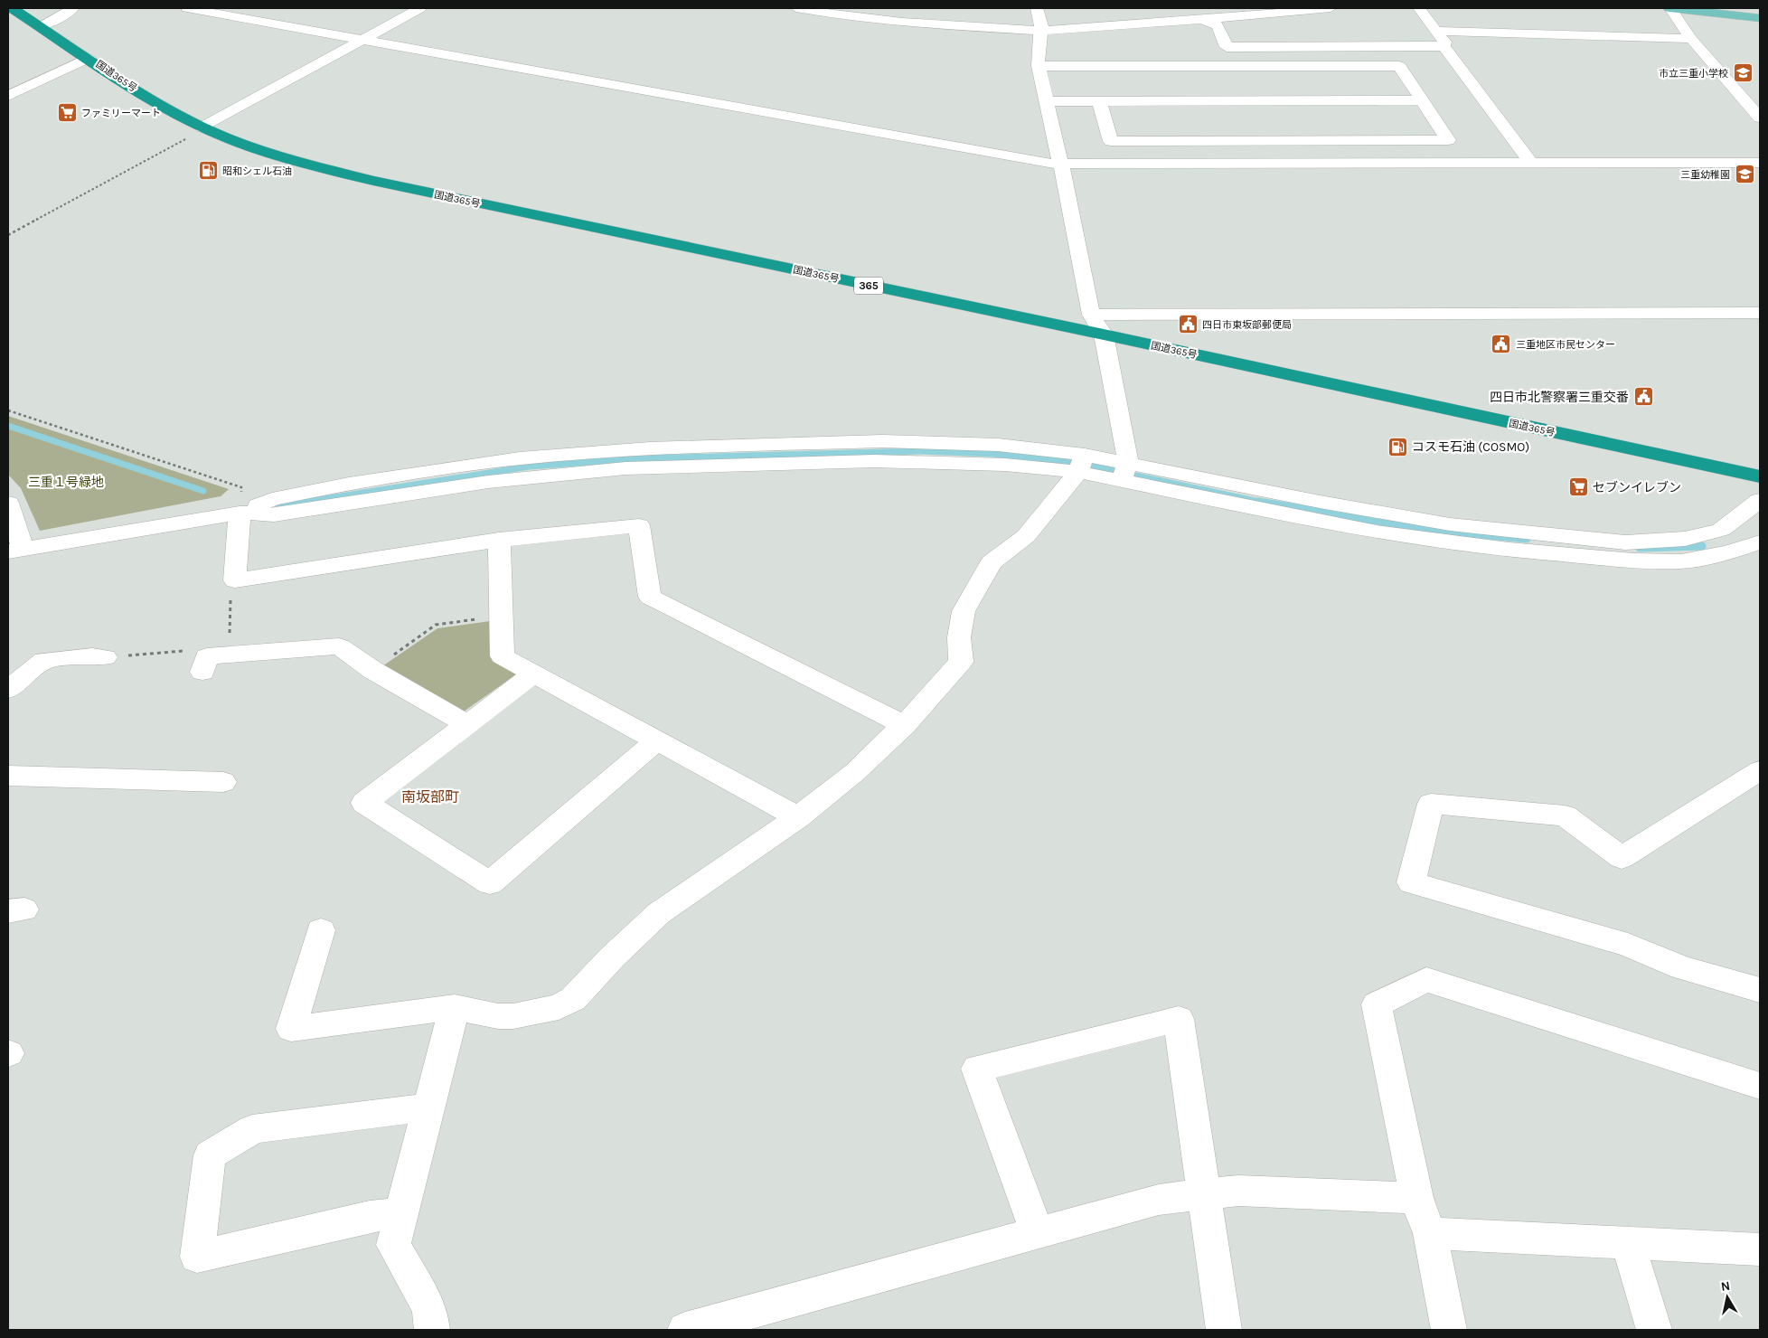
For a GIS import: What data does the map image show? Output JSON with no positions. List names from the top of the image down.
{
  "streets": {
    "highway": ["国道365号", "365"]
  },
  "districts": ["南坂部町"],
  "parks": ["三重１号緑地"],
  "places": {
    "school or university": ["市立三重小学校", "三重幼稚園"],
    "supermarket": ["ファミリーマート", "セブンイレブン"],
    "fuel station": ["昭和シェル石油", "コスモ石油 (COSMO)"],
    "public building": ["四日市東坂部郵便局", "三重地区市民センター", "四日市北警察署三重交番"]
  },
  "north": "top"
}
